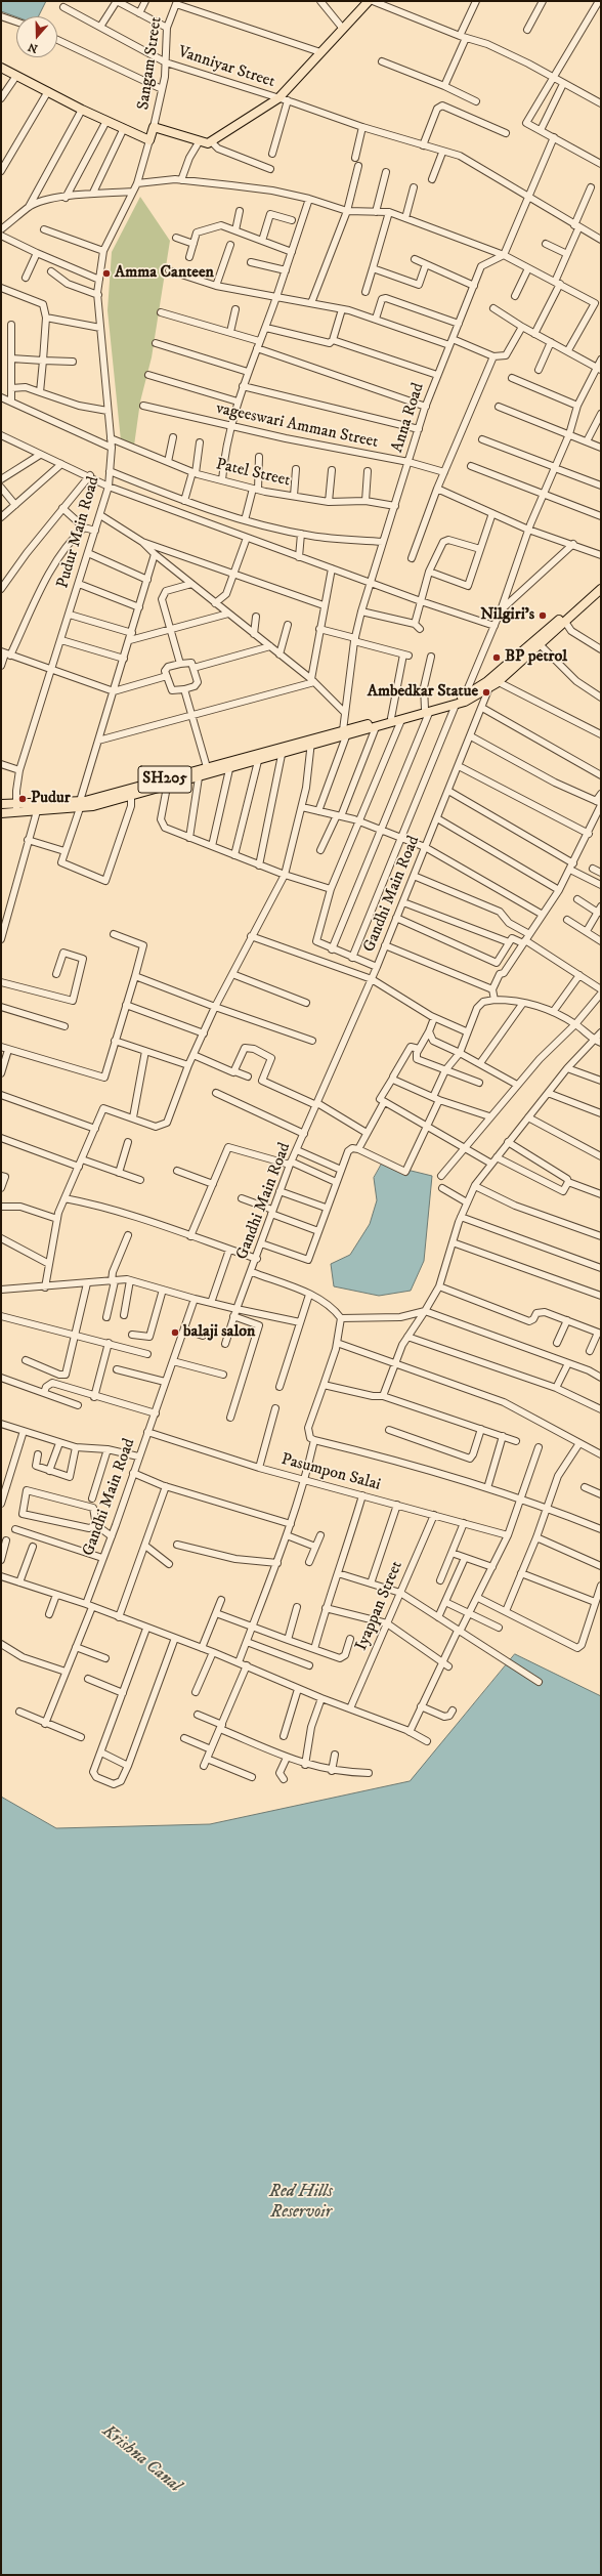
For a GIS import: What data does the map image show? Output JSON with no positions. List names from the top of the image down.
{
  "streets": {
    "main road": ["SH205"],
    "street": [
      "Sangam Street",
      "Vanniyar Street",
      "Anna Road",
      "vageeswari Amman Street",
      "Patel Street",
      "Pudur Main Road",
      "Gandhi Main Road",
      "Pasumpon Salai",
      "Iyappan Street"
    ]
  },
  "crossings": [
    ["Sangam Street", "Vanniyar Street"],
    ["Anna Road", "vageeswari Amman Street"],
    ["Anna Road", "Patel Street"],
    ["Anna Road", "SH205"],
    ["Patel Street", "Pudur Main Road"],
    ["SH205", "Gandhi Main Road"],
    ["Gandhi Main Road", "Pasumpon Salai"],
    ["Pasumpon Salai", "Iyappan Street"]
  ],
  "water": ["Red Hills Reservoir", "Krishna Canal"],
  "places": [
    "Amma Canteen",
    "Nilgiri's",
    "BP petrol",
    "Ambedkar Statue",
    "Pudur",
    "balaji salon"
  ],
  "north": "bottom"
}
